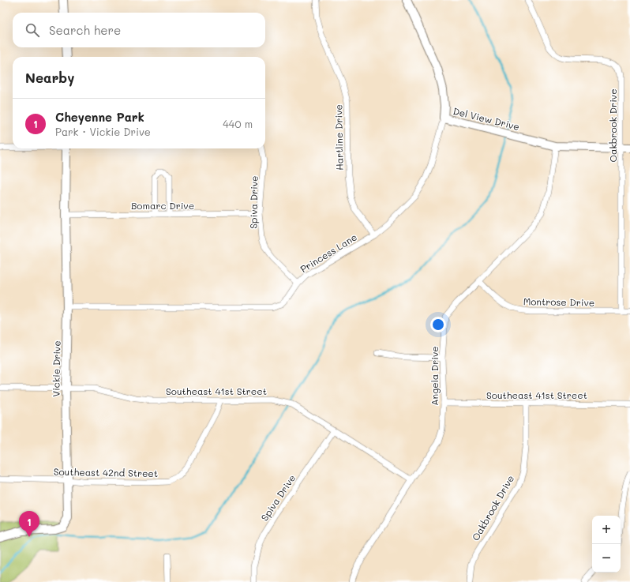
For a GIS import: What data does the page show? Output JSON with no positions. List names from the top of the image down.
{
  "streets": {
    "street": [
      "Del View Drive",
      "Oakbrook Drive",
      "Hartline Drive",
      "Spiva Drive",
      "Bomarc Drive",
      "Princess Lane",
      "Montrose Drive",
      "Vickie Drive",
      "Angela Drive",
      "Southeast 41st Street",
      "Southeast 42nd Street"
    ]
  },
  "crossings": [
    ["Del View Drive", "Oakbrook Drive"],
    ["Del View Drive", "Princess Lane"],
    ["Del View Drive", "Angela Drive"],
    ["Oakbrook Drive", "Montrose Drive"],
    ["Oakbrook Drive", "Southeast 41st Street"],
    ["Hartline Drive", "Princess Lane"],
    ["Spiva Drive", "Bomarc Drive"],
    ["Spiva Drive", "Princess Lane"],
    ["Spiva Drive", "Southeast 41st Street"],
    ["Bomarc Drive", "Vickie Drive"],
    ["Princess Lane", "Vickie Drive"],
    ["Montrose Drive", "Angela Drive"],
    ["Vickie Drive", "Southeast 41st Street"],
    ["Vickie Drive", "Southeast 42nd Street"],
    ["Angela Drive", "Southeast 41st Street"],
    ["Southeast 41st Street", "Southeast 42nd Street"]
  ],
  "page": {
    "search": "Search here",
    "heading": "Nearby",
    "list": [
      {
        "mark": "1",
        "name": "Cheyenne Park",
        "note": "Park · Vickie Drive",
        "value": "440 m"
      }
    ],
    "pins": "1",
    "map_buttons": ["+", "−"]
  }
}
